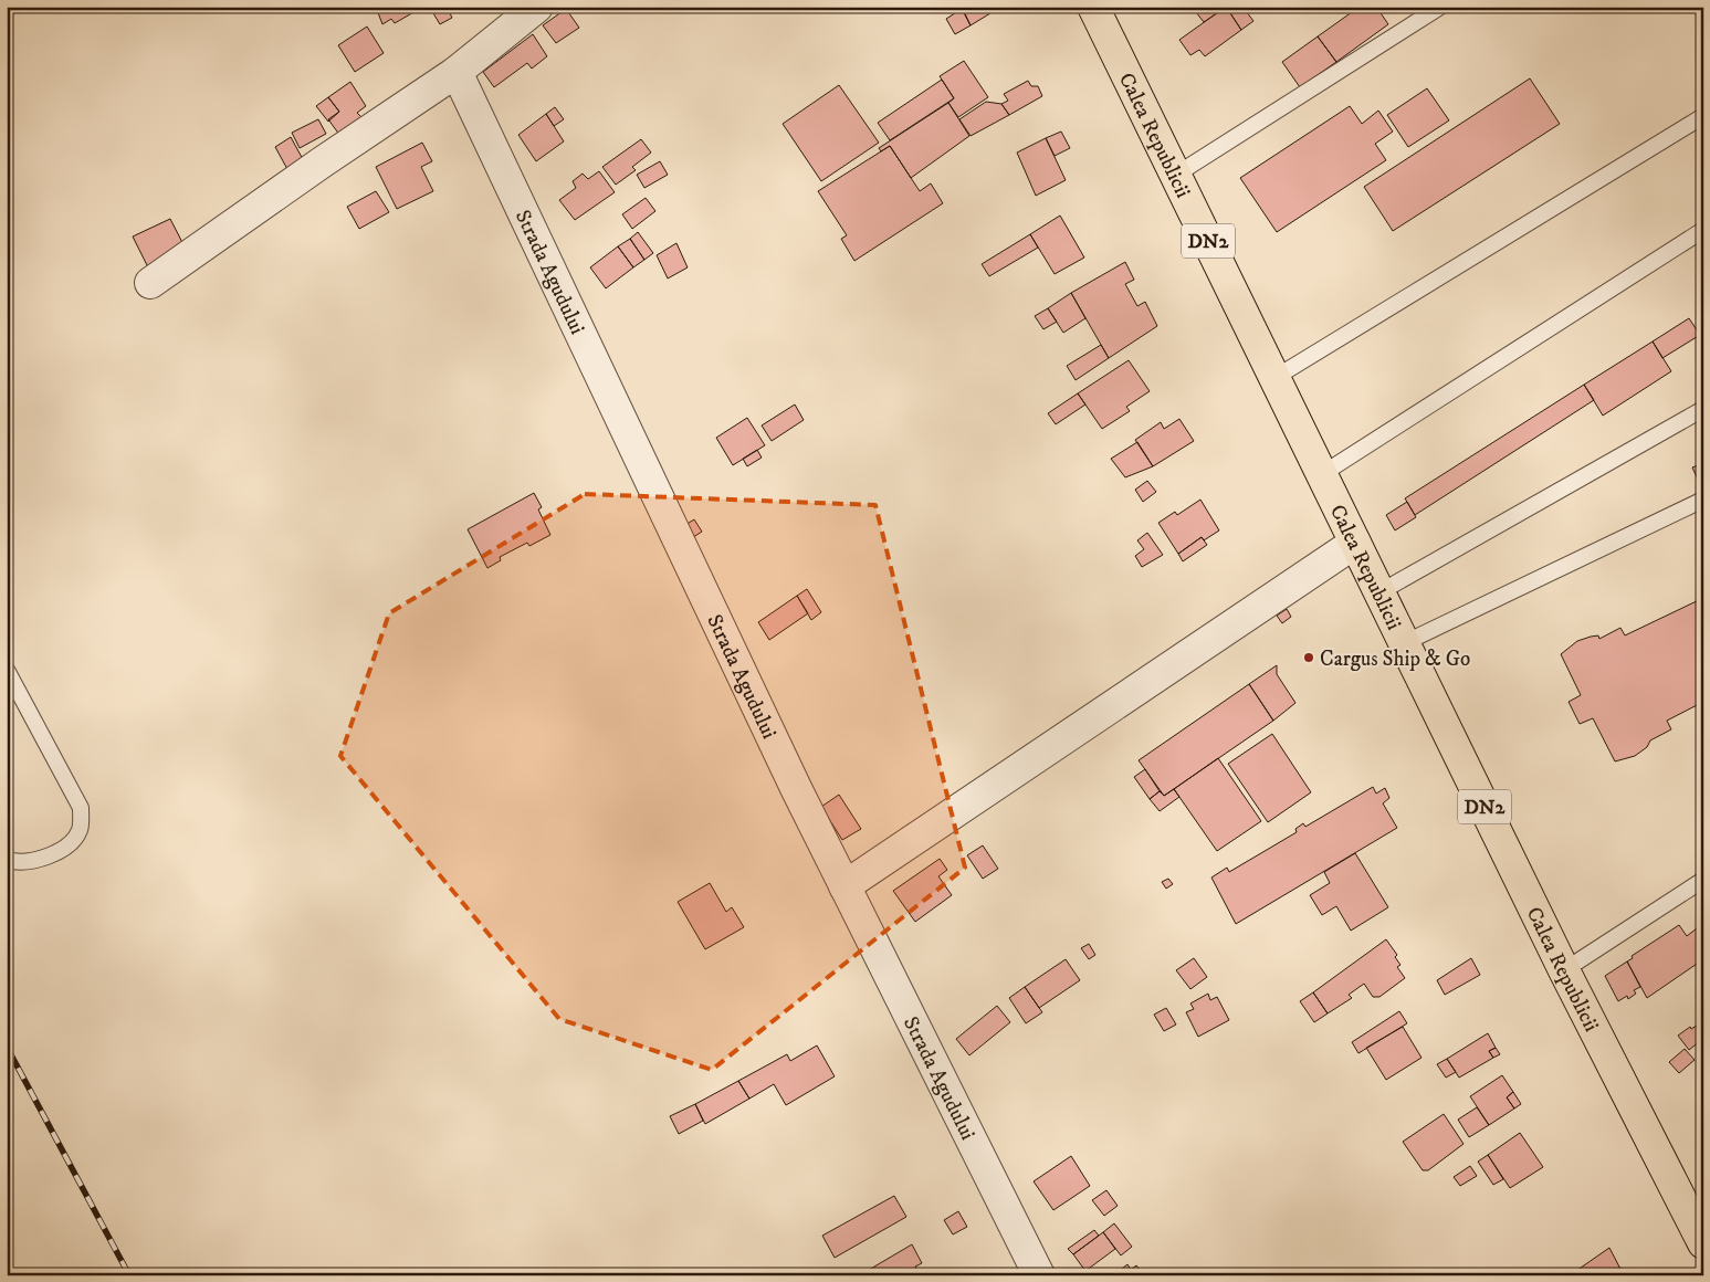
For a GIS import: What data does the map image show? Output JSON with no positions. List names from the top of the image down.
{
  "streets": {
    "main road": ["Calea Republicii", "DN2"],
    "street": ["Strada Agudului"]
  },
  "places": ["Cargus Ship & Go"]
}
